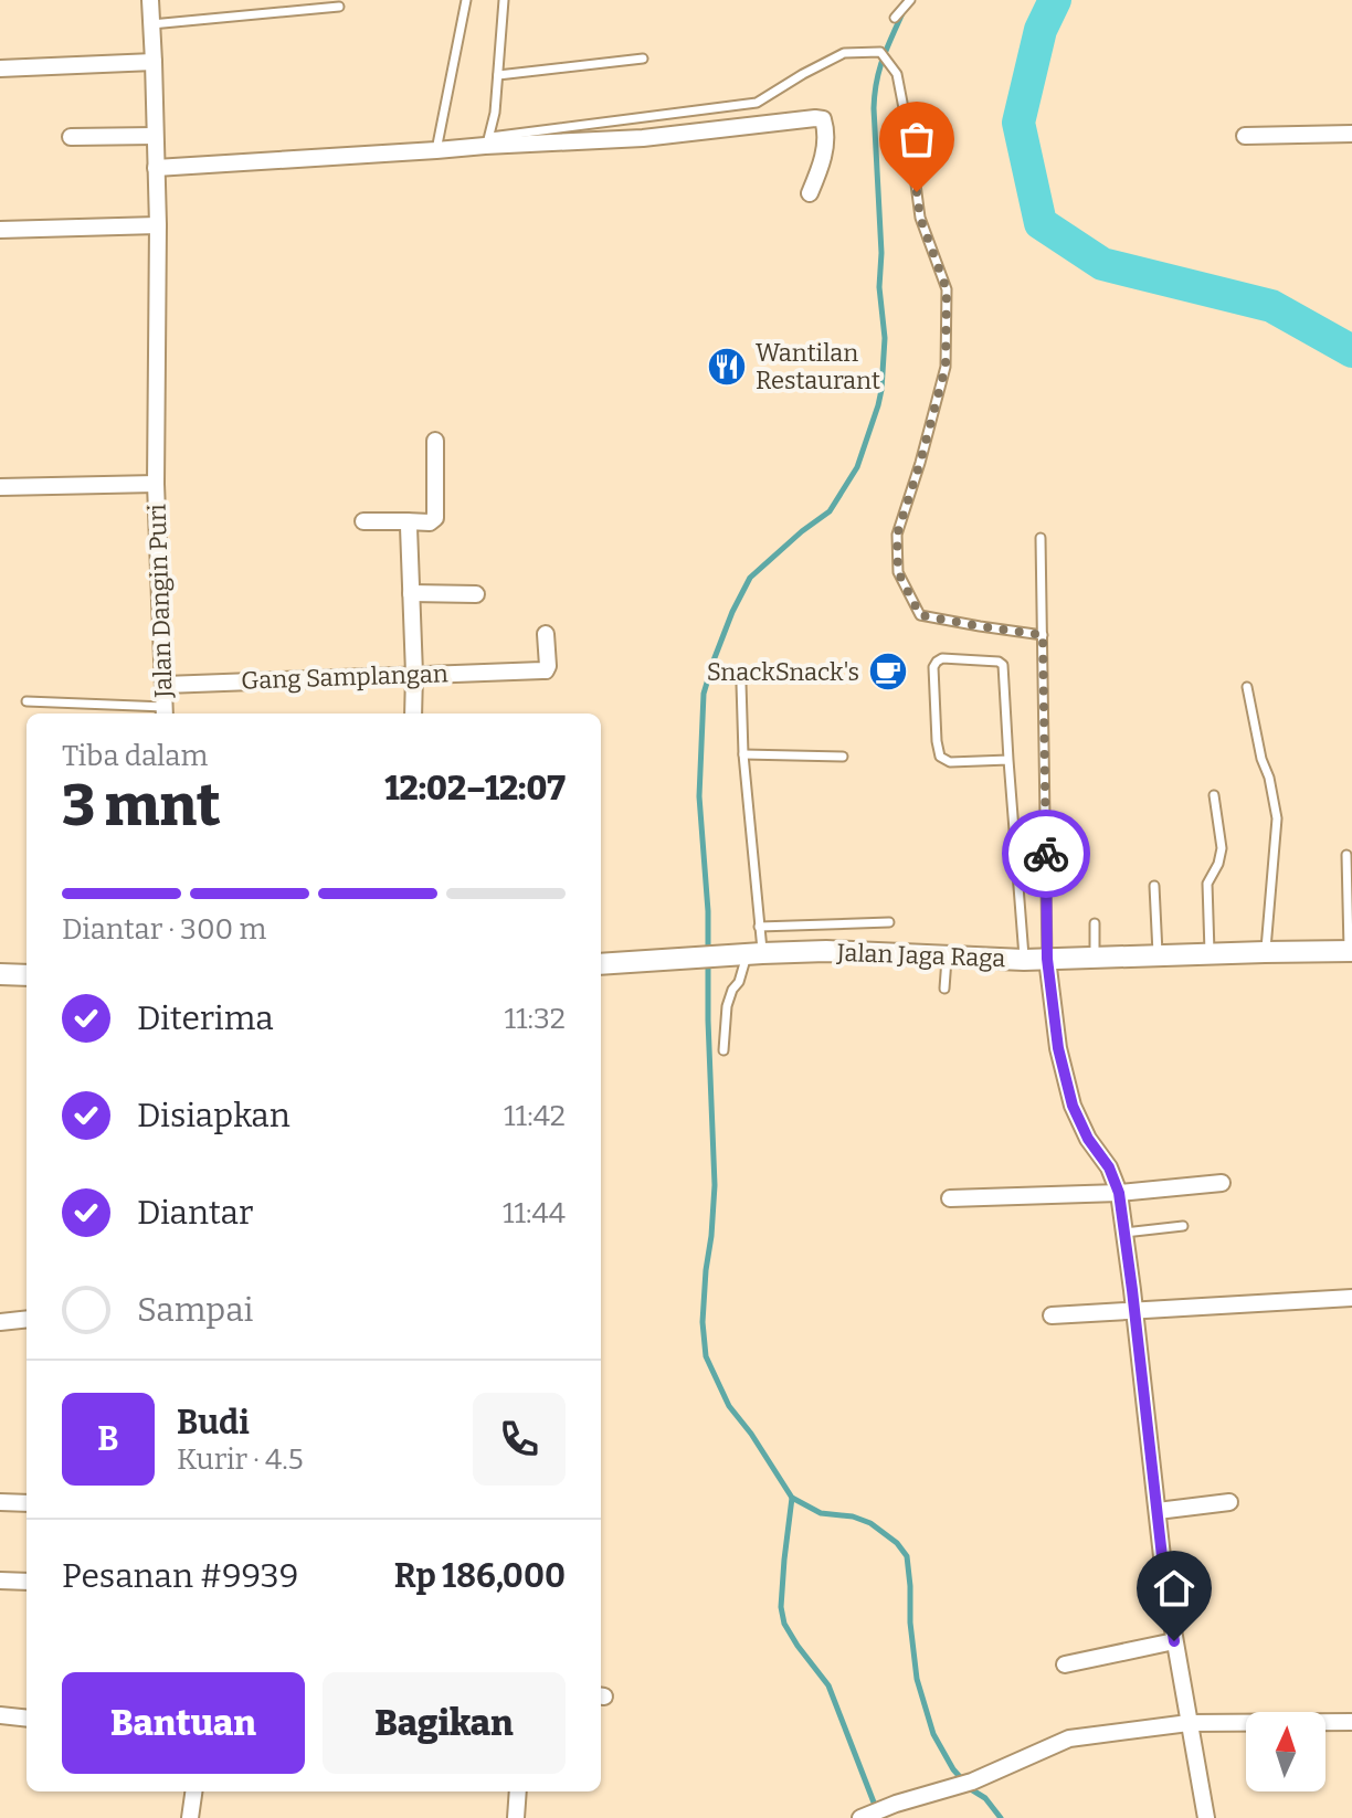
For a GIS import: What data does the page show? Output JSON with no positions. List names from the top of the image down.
{
  "streets": {
    "street": ["Jalan Dangin Puri", "Gang Samplangan", "Jalan Jaga Raga"]
  },
  "crossings": [
    ["Jalan Dangin Puri", "Gang Samplangan"]
  ],
  "places": {
    "restaurant": ["Wantilan Restaurant"],
    "cafe": ["SnackSnack's"]
  },
  "north": "top",
  "page": {
    "heading": ["3 mnt", "Tiba dalam", "12:02–12:07"],
    "panel": [
      "Budi",
      "Kurir · 4.5",
      "Pesanan #9939",
      "Rp 186,000"
    ],
    "bar": "Diantar · 300 m",
    "list": [
      ["Diterima", "11:32"],
      ["Disiapkan", "11:42"],
      ["Diantar", "11:44"],
      "Sampai"
    ],
    "round": "B",
    "buttons": ["Bantuan", "Bagikan"]
  }
}
